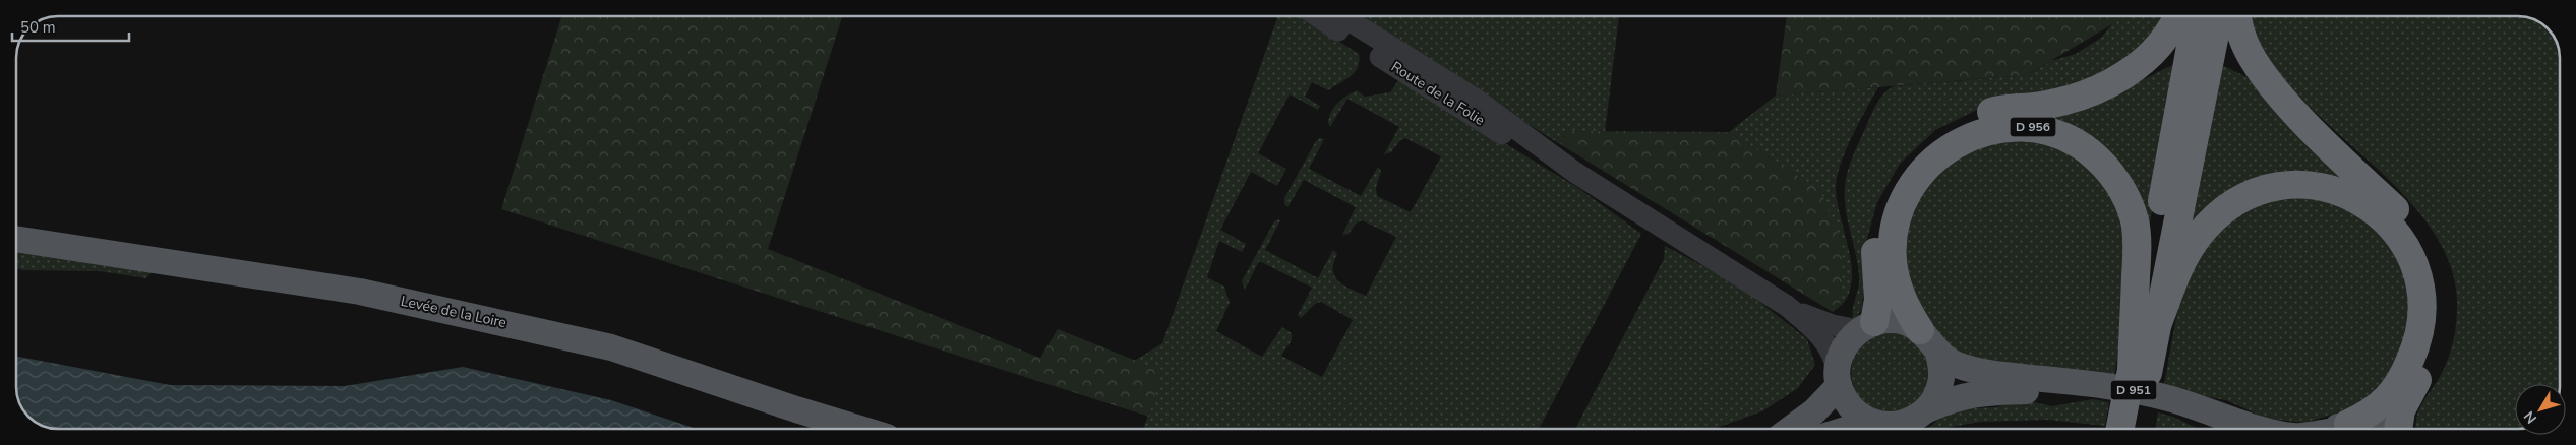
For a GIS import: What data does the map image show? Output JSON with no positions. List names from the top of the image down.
{
  "streets": {
    "highway": ["D 956"],
    "main road": ["Levée de la Loire", "D 951"],
    "street": ["Route de la Folie"]
  },
  "crossings": [
    ["Route de la Folie", "D 956"],
    ["Route de la Folie", "D 951"],
    ["D 956", "D 951"]
  ],
  "scale_bar": "50 m",
  "north": "bottom left"
}
